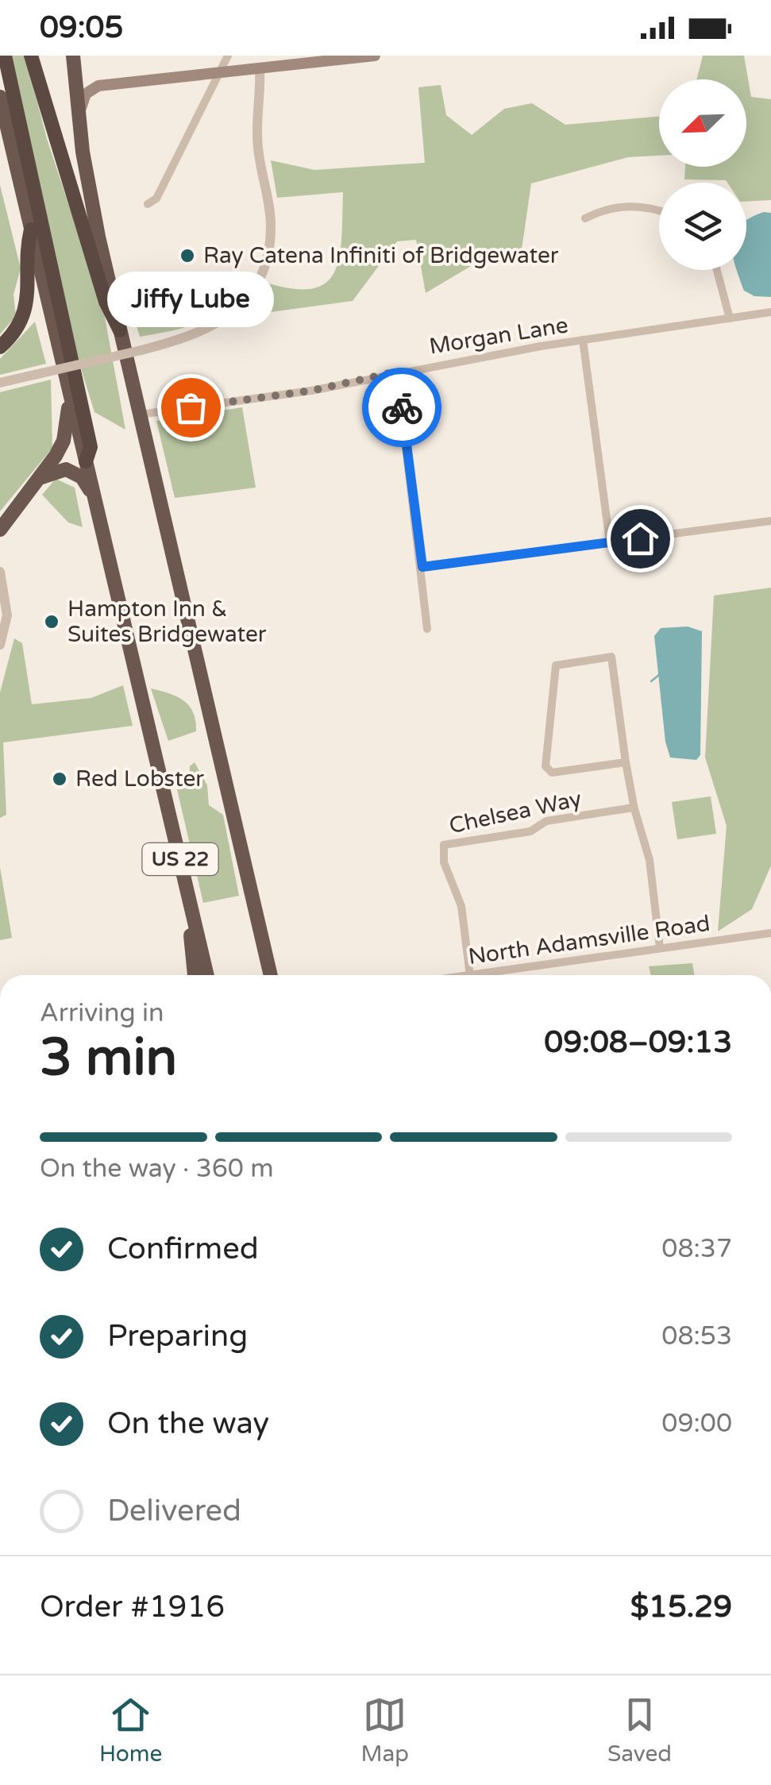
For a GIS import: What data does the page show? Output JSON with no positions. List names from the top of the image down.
{
  "streets": {
    "highway": ["US 22"],
    "street": ["Morgan Lane", "Chelsea Way", "North Adamsville Road"]
  },
  "crossings": [
    ["Morgan Lane", "US 22"],
    ["Chelsea Way", "North Adamsville Road"]
  ],
  "places": [
    "Ray Catena Infiniti of Bridgewater",
    "Jiffy Lube",
    "Hampton Inn & Suites Bridgewater",
    "Red Lobster"
  ],
  "north": "bottom left",
  "page": {
    "status": "09:05",
    "bubble": "Jiffy Lube",
    "heading": ["3 min", "Arriving in", "09:08–09:13"],
    "panel": ["Order #1916", "$15.29"],
    "bar": "On the way · 360 m",
    "list": [
      ["Confirmed", "08:37"],
      ["Preparing", "08:53"],
      ["On the way", "09:00"],
      "Delivered"
    ],
    "tabs": ["Home", "Map", "Saved"]
  }
}
